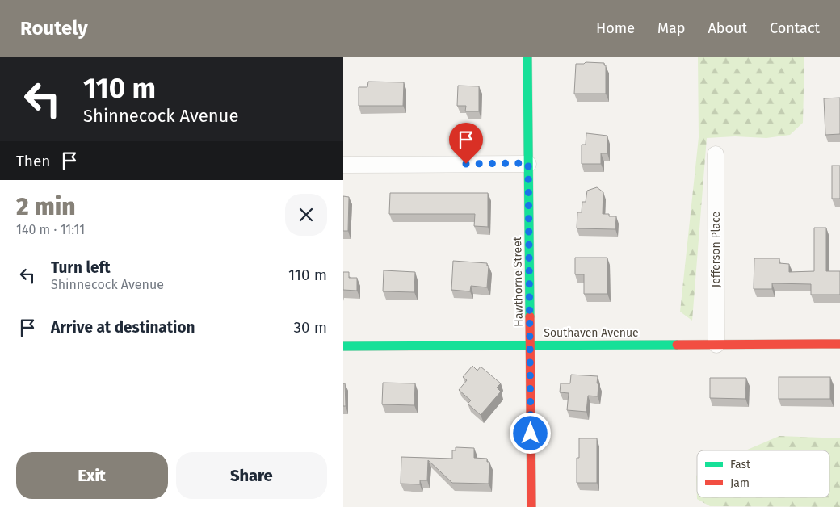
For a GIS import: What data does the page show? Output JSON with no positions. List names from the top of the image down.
{
  "streets": {
    "street": ["Jefferson Place", "Hawthorne Street", "Southaven Avenue"]
  },
  "crossings": [
    ["Jefferson Place", "Southaven Avenue"],
    ["Hawthorne Street", "Southaven Avenue"]
  ],
  "legend": ["Fast", "Jam"],
  "page": {
    "header": "Routely",
    "nav": [
      "Home",
      "Map",
      "About",
      "Contact"
    ],
    "turn": ["110 m", "Shinnecock Avenue"],
    "then": "Then",
    "heading": ["2 min", "140 m · 11:11"],
    "list": [
      {
        "name": "Turn left",
        "note": "Shinnecock Avenue",
        "value": "110 m"
      },
      {
        "name": "Arrive at destination",
        "value": "30 m"
      }
    ],
    "buttons": ["Exit", "Share"]
  }
}
